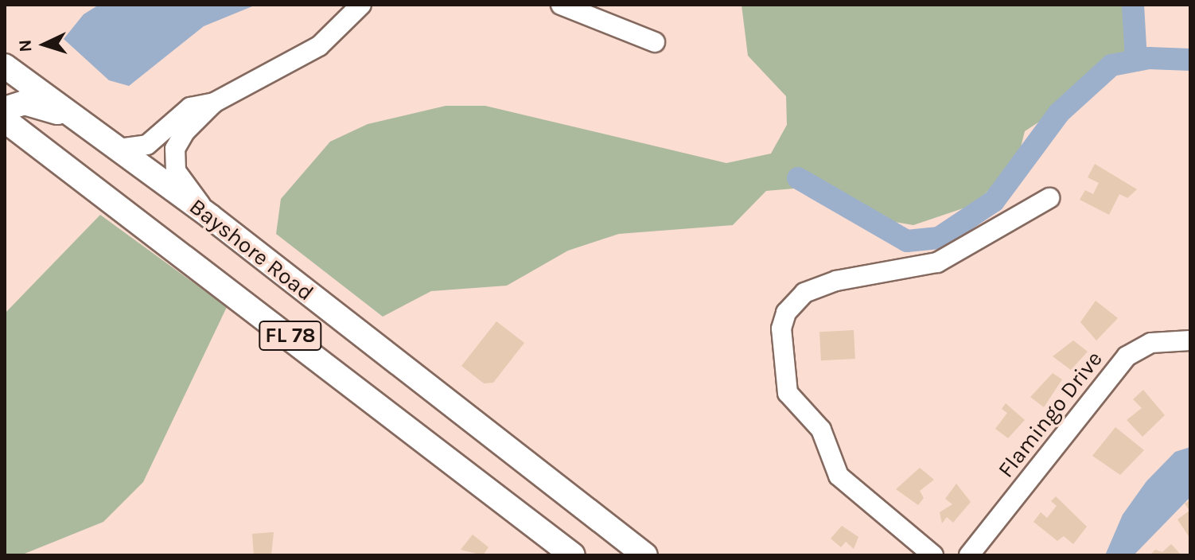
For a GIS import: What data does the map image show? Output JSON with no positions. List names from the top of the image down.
{
  "streets": {
    "main road": ["Bayshore Road", "FL 78"],
    "street": ["Flamingo Drive"]
  },
  "north": "left"
}
